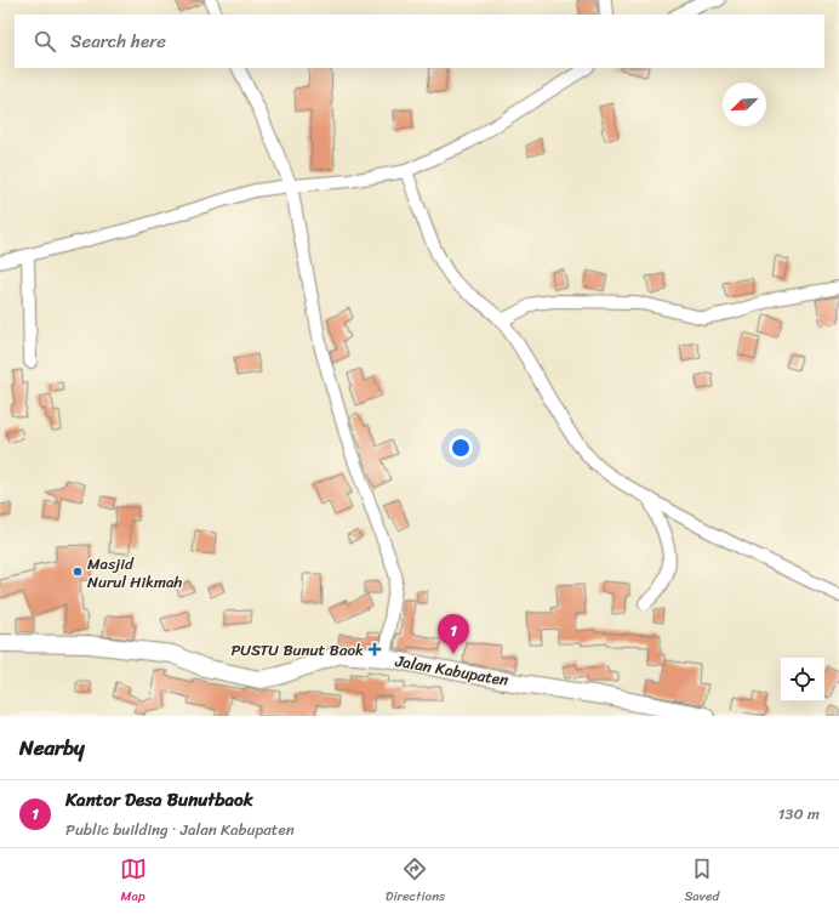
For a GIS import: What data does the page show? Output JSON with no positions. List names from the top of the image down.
{
  "streets": {
    "street": ["Jalan Kabupaten"]
  },
  "places": {
    "other": ["Masjid Nurul Hikmah"],
    "health": ["PUSTU Bunut Baok"]
  },
  "north": "bottom left",
  "page": {
    "search": "Search here",
    "pins": "1",
    "heading": "Nearby",
    "list": [
      {
        "mark": "1",
        "name": "Kantor Desa Bunutbaok",
        "note": "Public building · Jalan Kabupaten",
        "value": "130 m"
      }
    ],
    "nav": ["Map", "Directions", "Saved"]
  }
}
